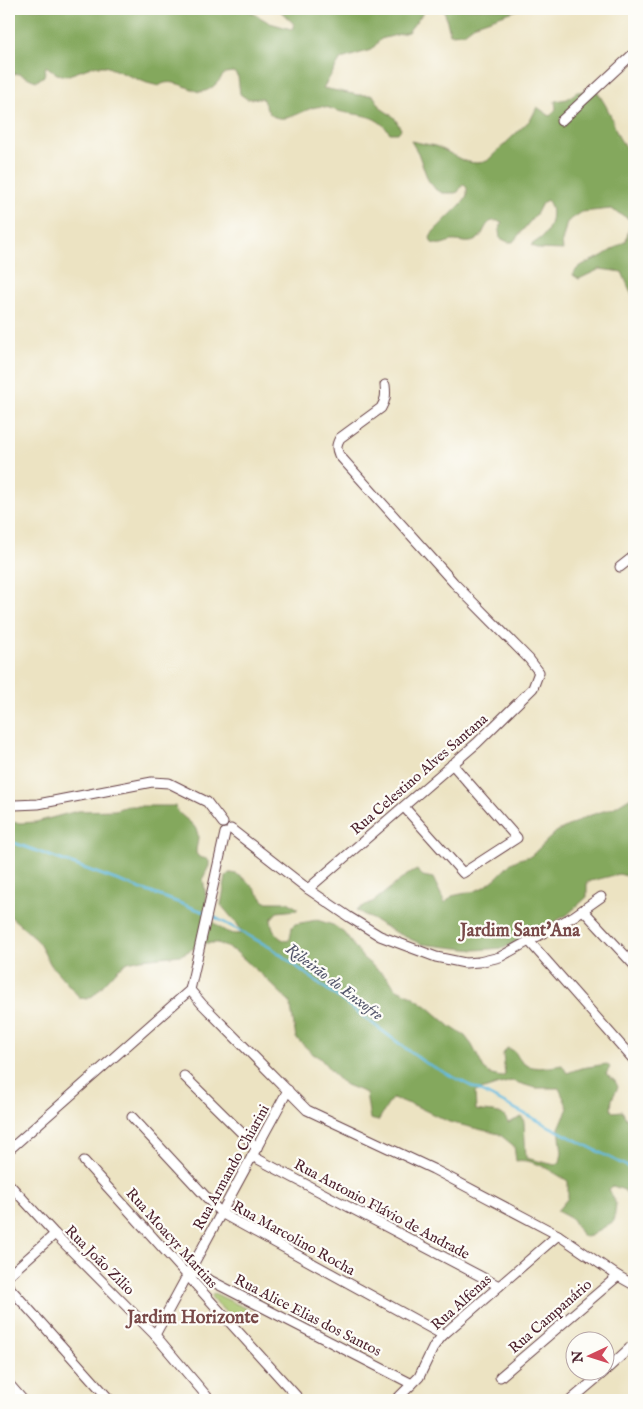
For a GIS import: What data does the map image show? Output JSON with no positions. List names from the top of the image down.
{
  "streets": {
    "street": [
      "Rua Celestino Alves Santana",
      "Rua Armando Chiarini",
      "Rua Antonio Flávio de Andrade",
      "Rua Moacyr Martins",
      "Rua Marcolino Rocha",
      "Rua João Zilio",
      "Rua Alfenas",
      "Rua Alice Elias dos Santos",
      "Rua Campanário"
    ]
  },
  "crossings": [
    ["Rua Armando Chiarini", "Rua Antonio Flávio de Andrade"],
    ["Rua Armando Chiarini", "Rua Moacyr Martins"],
    ["Rua Armando Chiarini", "Rua Marcolino Rocha"],
    ["Rua Armando Chiarini", "Rua João Zilio"],
    ["Rua Armando Chiarini", "Rua Alice Elias dos Santos"],
    ["Rua Antonio Flávio de Andrade", "Rua Alfenas"],
    ["Rua Moacyr Martins", "Rua Alice Elias dos Santos"],
    ["Rua Marcolino Rocha", "Rua Alfenas"],
    ["Rua Alfenas", "Rua Alice Elias dos Santos"]
  ],
  "districts": ["Jardim Sant'Ana", "Jardim Horizonte"],
  "water": ["Ribeirão do Enxofre"],
  "north": "left"
}
